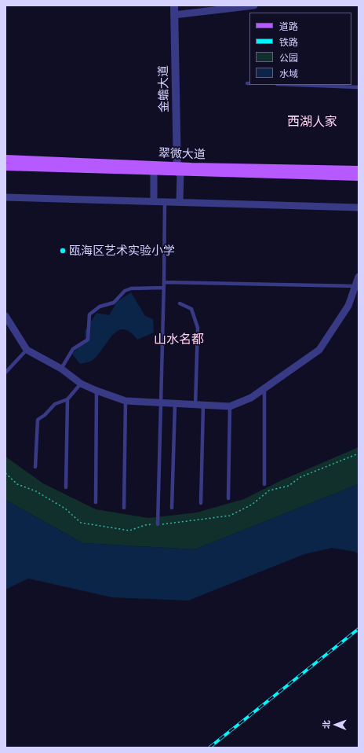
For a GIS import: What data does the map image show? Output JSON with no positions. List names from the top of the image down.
{
  "streets": {
    "main road": ["翠微大道"],
    "street": ["金蟾大道"]
  },
  "crossings": [
    ["金蟾大道", "翠微大道"]
  ],
  "districts": ["西湖人家", "山水名都"],
  "places": ["瓯海区艺术实验小学"],
  "legend": [
    "道路",
    "铁路",
    "公园",
    "水域"
  ],
  "north": "left"
}
